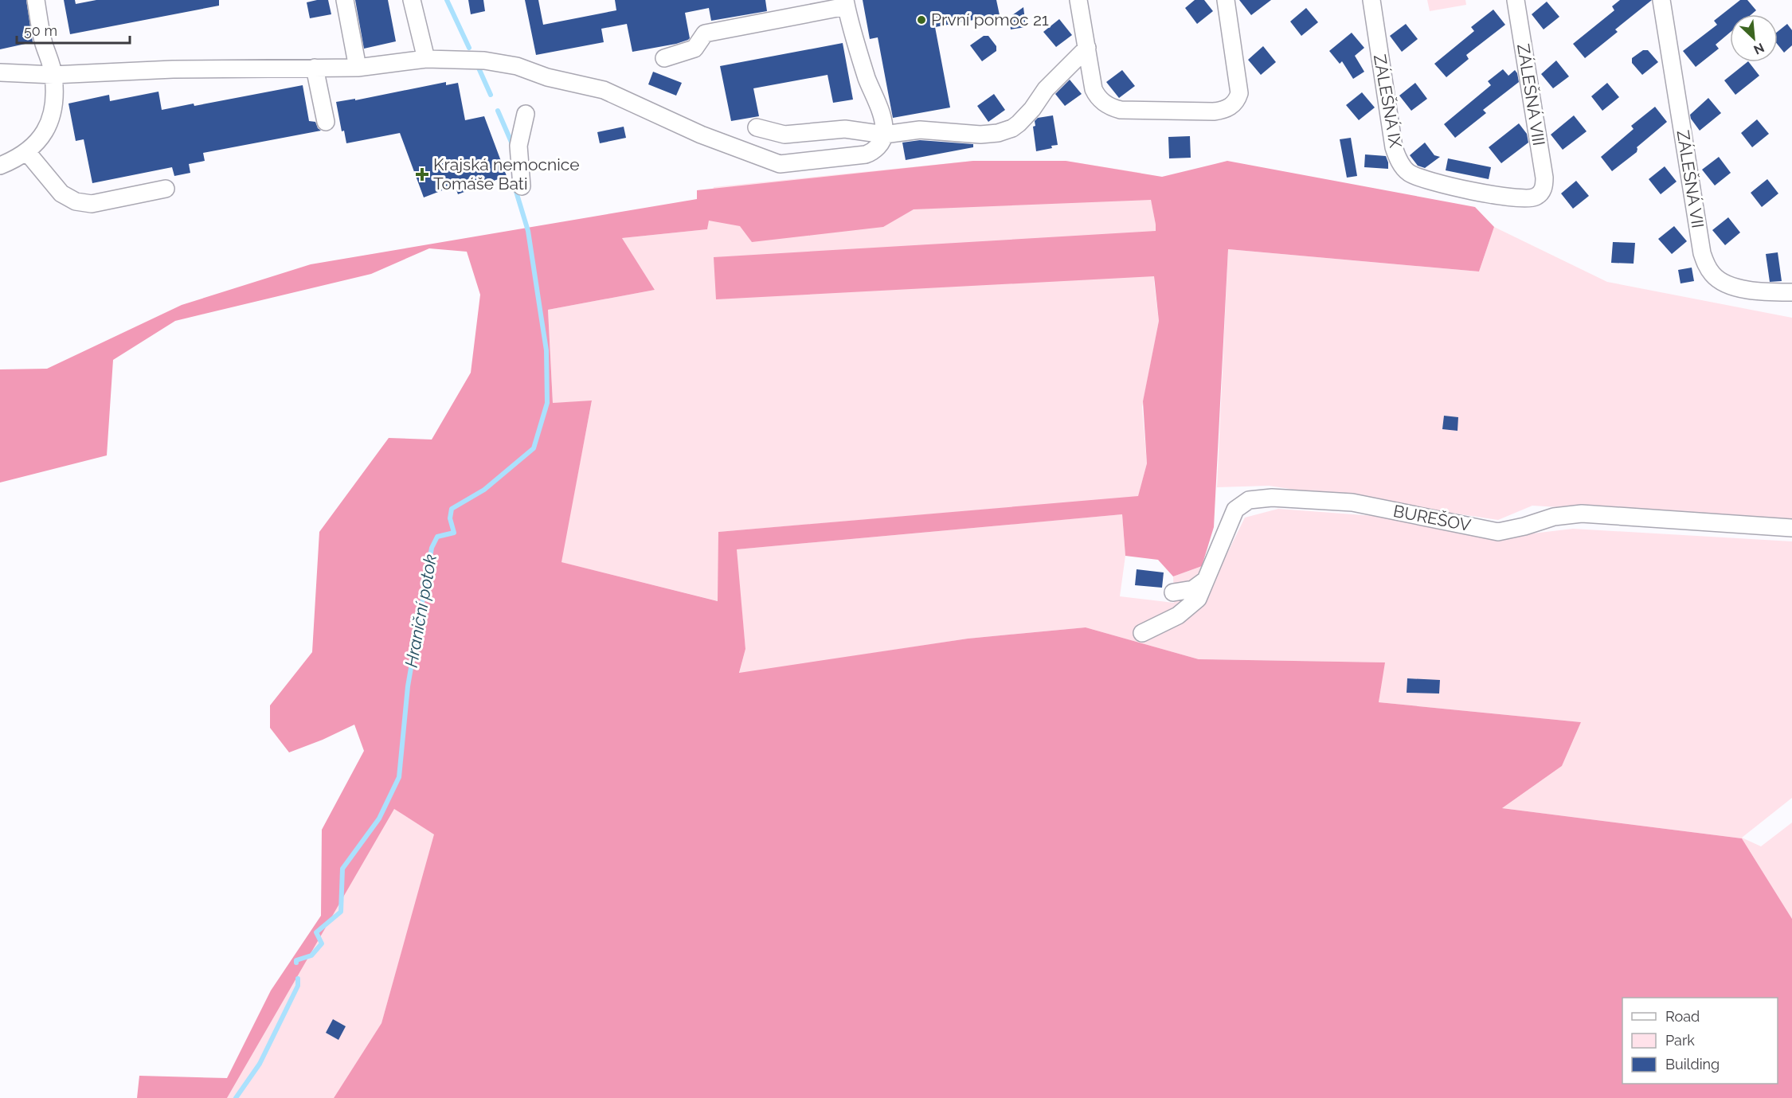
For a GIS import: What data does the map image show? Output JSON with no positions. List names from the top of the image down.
{
  "streets": {
    "street": [
      "ZÁLEŠNÁ VIII",
      "ZÁLEŠNÁ IX",
      "ZÁLEŠNÁ VII",
      "BUREŠOV"
    ]
  },
  "crossings": [
    ["ZÁLEŠNÁ VIII", "ZÁLEŠNÁ IX"]
  ],
  "water": ["Hraniční potok"],
  "places": {
    "other": ["První pomoc 21"],
    "health": ["Krajská nemocnice Tomáše Bati"]
  },
  "legend": ["Road", "Park", "Building"],
  "scale_bar": "50 m",
  "north": "bottom right"
}
